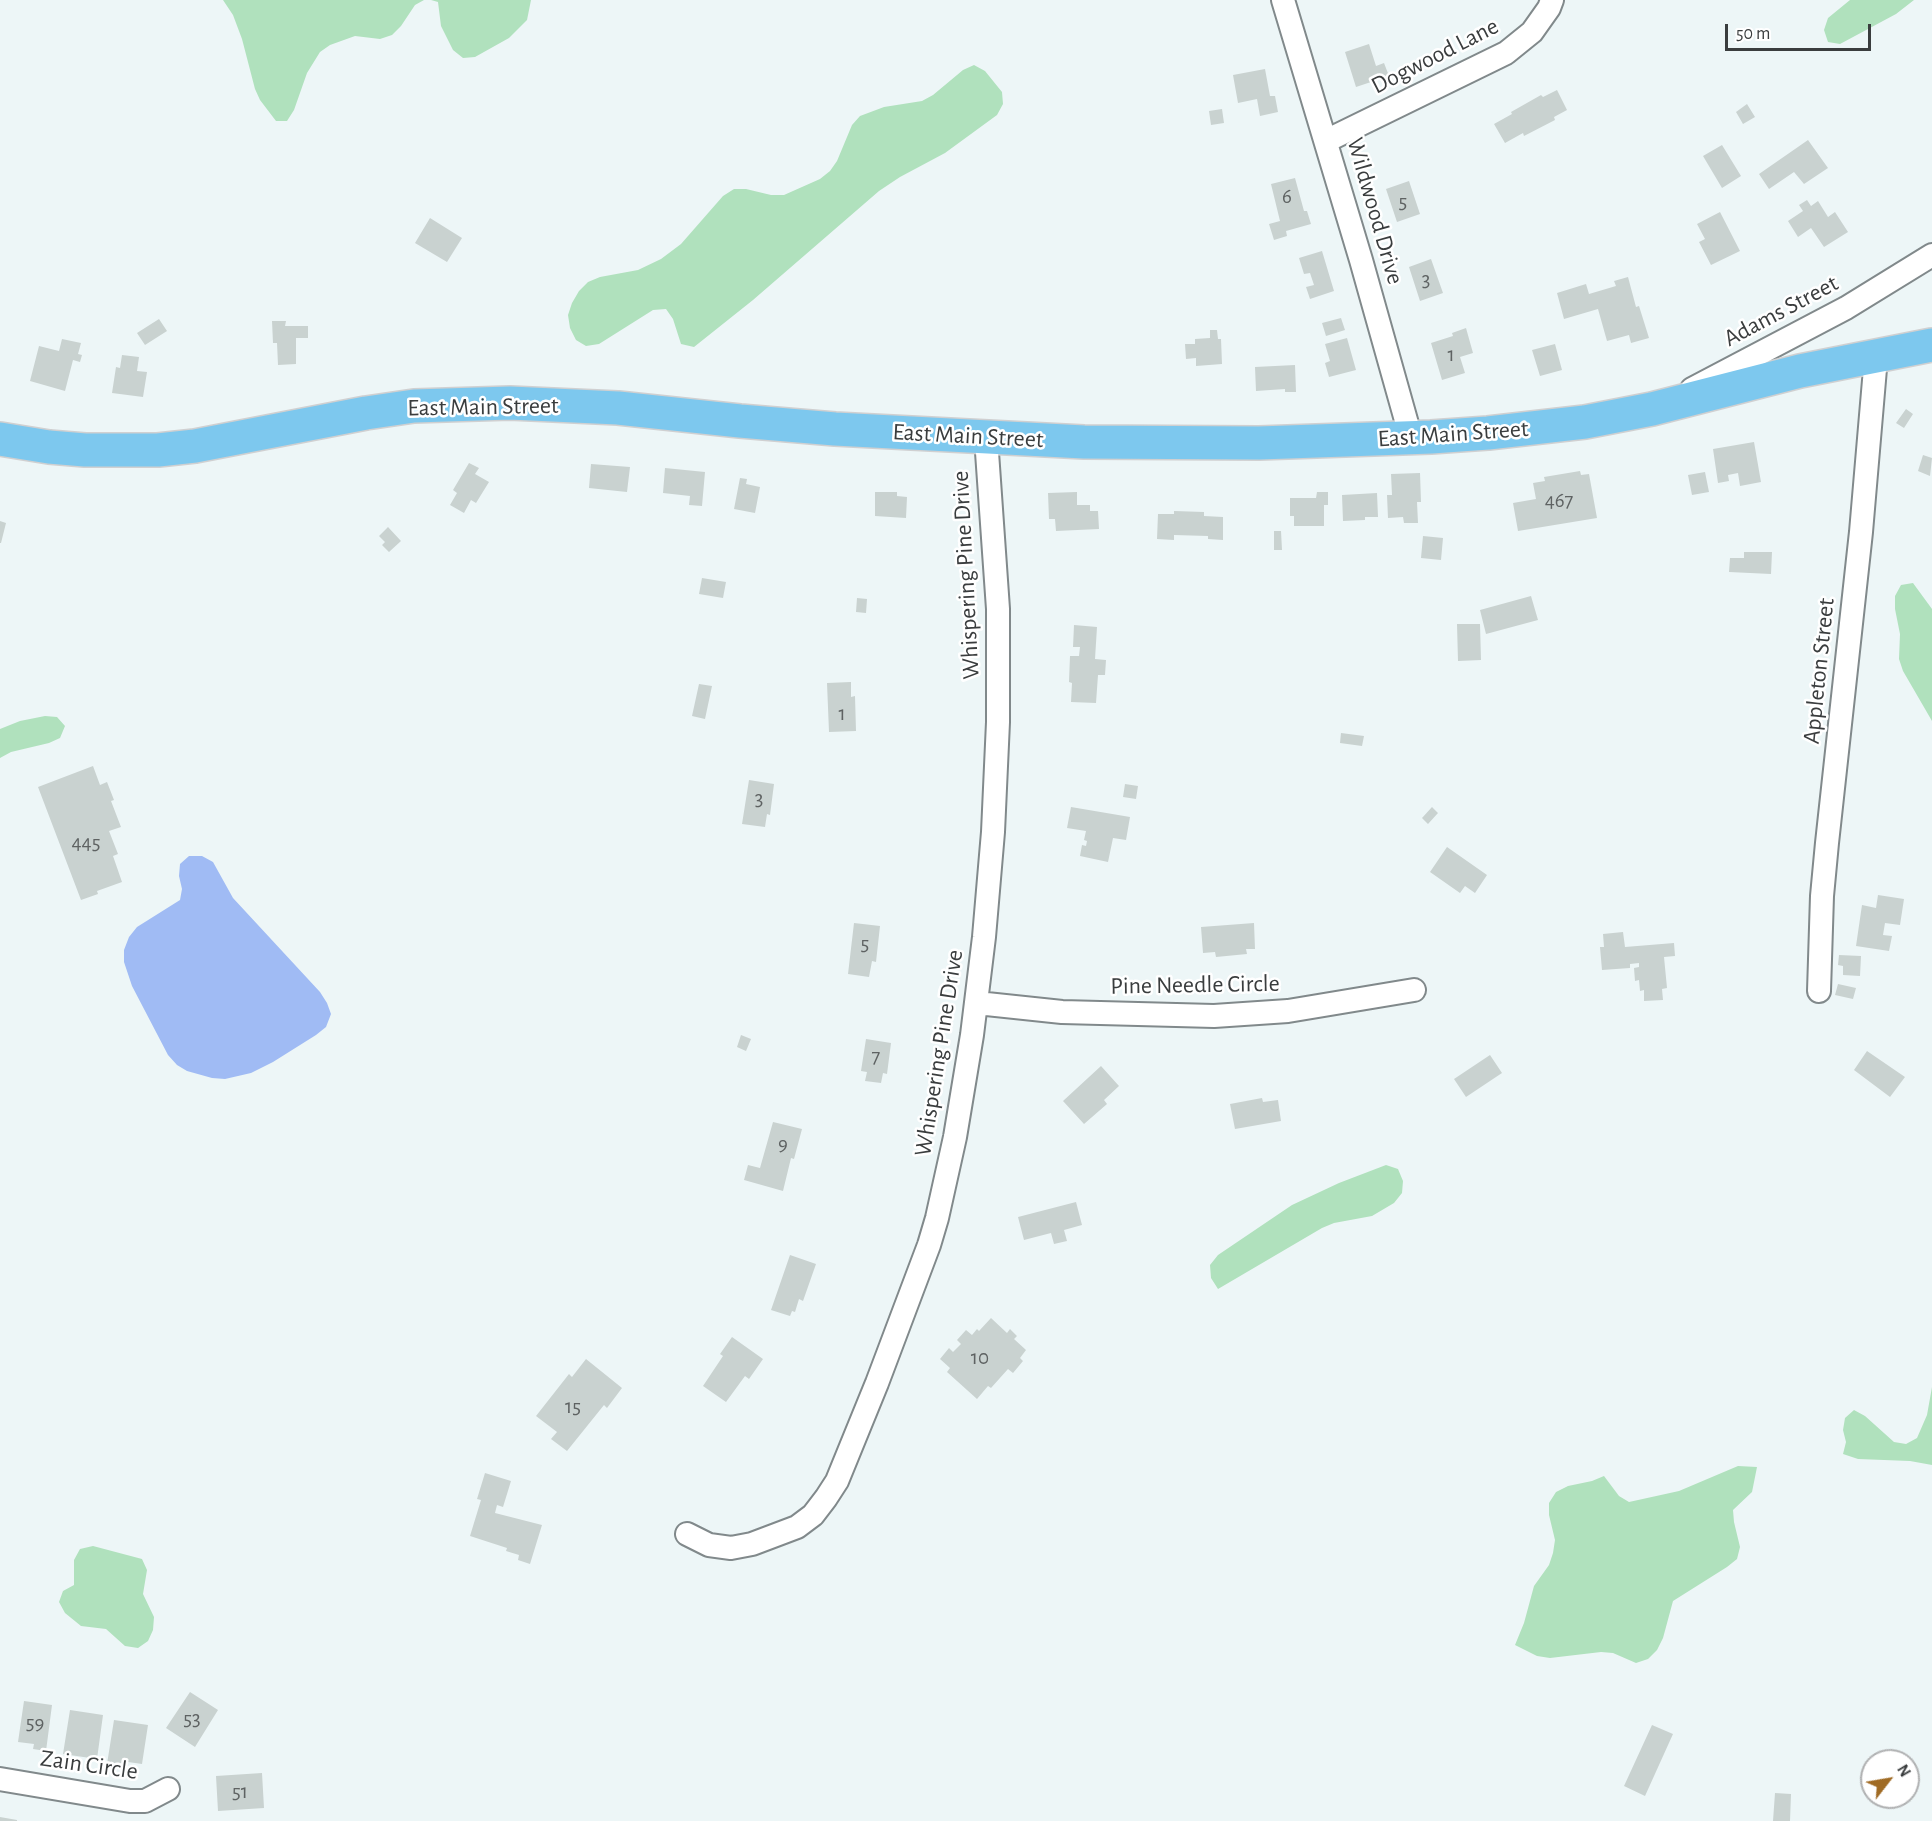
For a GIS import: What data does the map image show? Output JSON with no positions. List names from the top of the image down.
{
  "streets": {
    "main road": ["East Main Street"],
    "street": [
      "Dogwood Lane",
      "Wildwood Drive",
      "Adams Street",
      "Whispering Pine Drive",
      "Appleton Street",
      "Pine Needle Circle",
      "Zain Circle"
    ]
  },
  "crossings": [
    ["Dogwood Lane", "Wildwood Drive"],
    ["Wildwood Drive", "East Main Street"],
    ["Adams Street", "East Main Street"],
    ["East Main Street", "Whispering Pine Drive"],
    ["East Main Street", "Appleton Street"],
    ["Whispering Pine Drive", "Pine Needle Circle"]
  ],
  "house_numbers": [
    "6",
    "5",
    "3",
    "1",
    "467",
    "1",
    "3",
    "445",
    "5",
    "7",
    "9",
    "10",
    "15",
    "53",
    "59",
    "51"
  ],
  "scale_bar": "50 m",
  "north": "top right"
}
